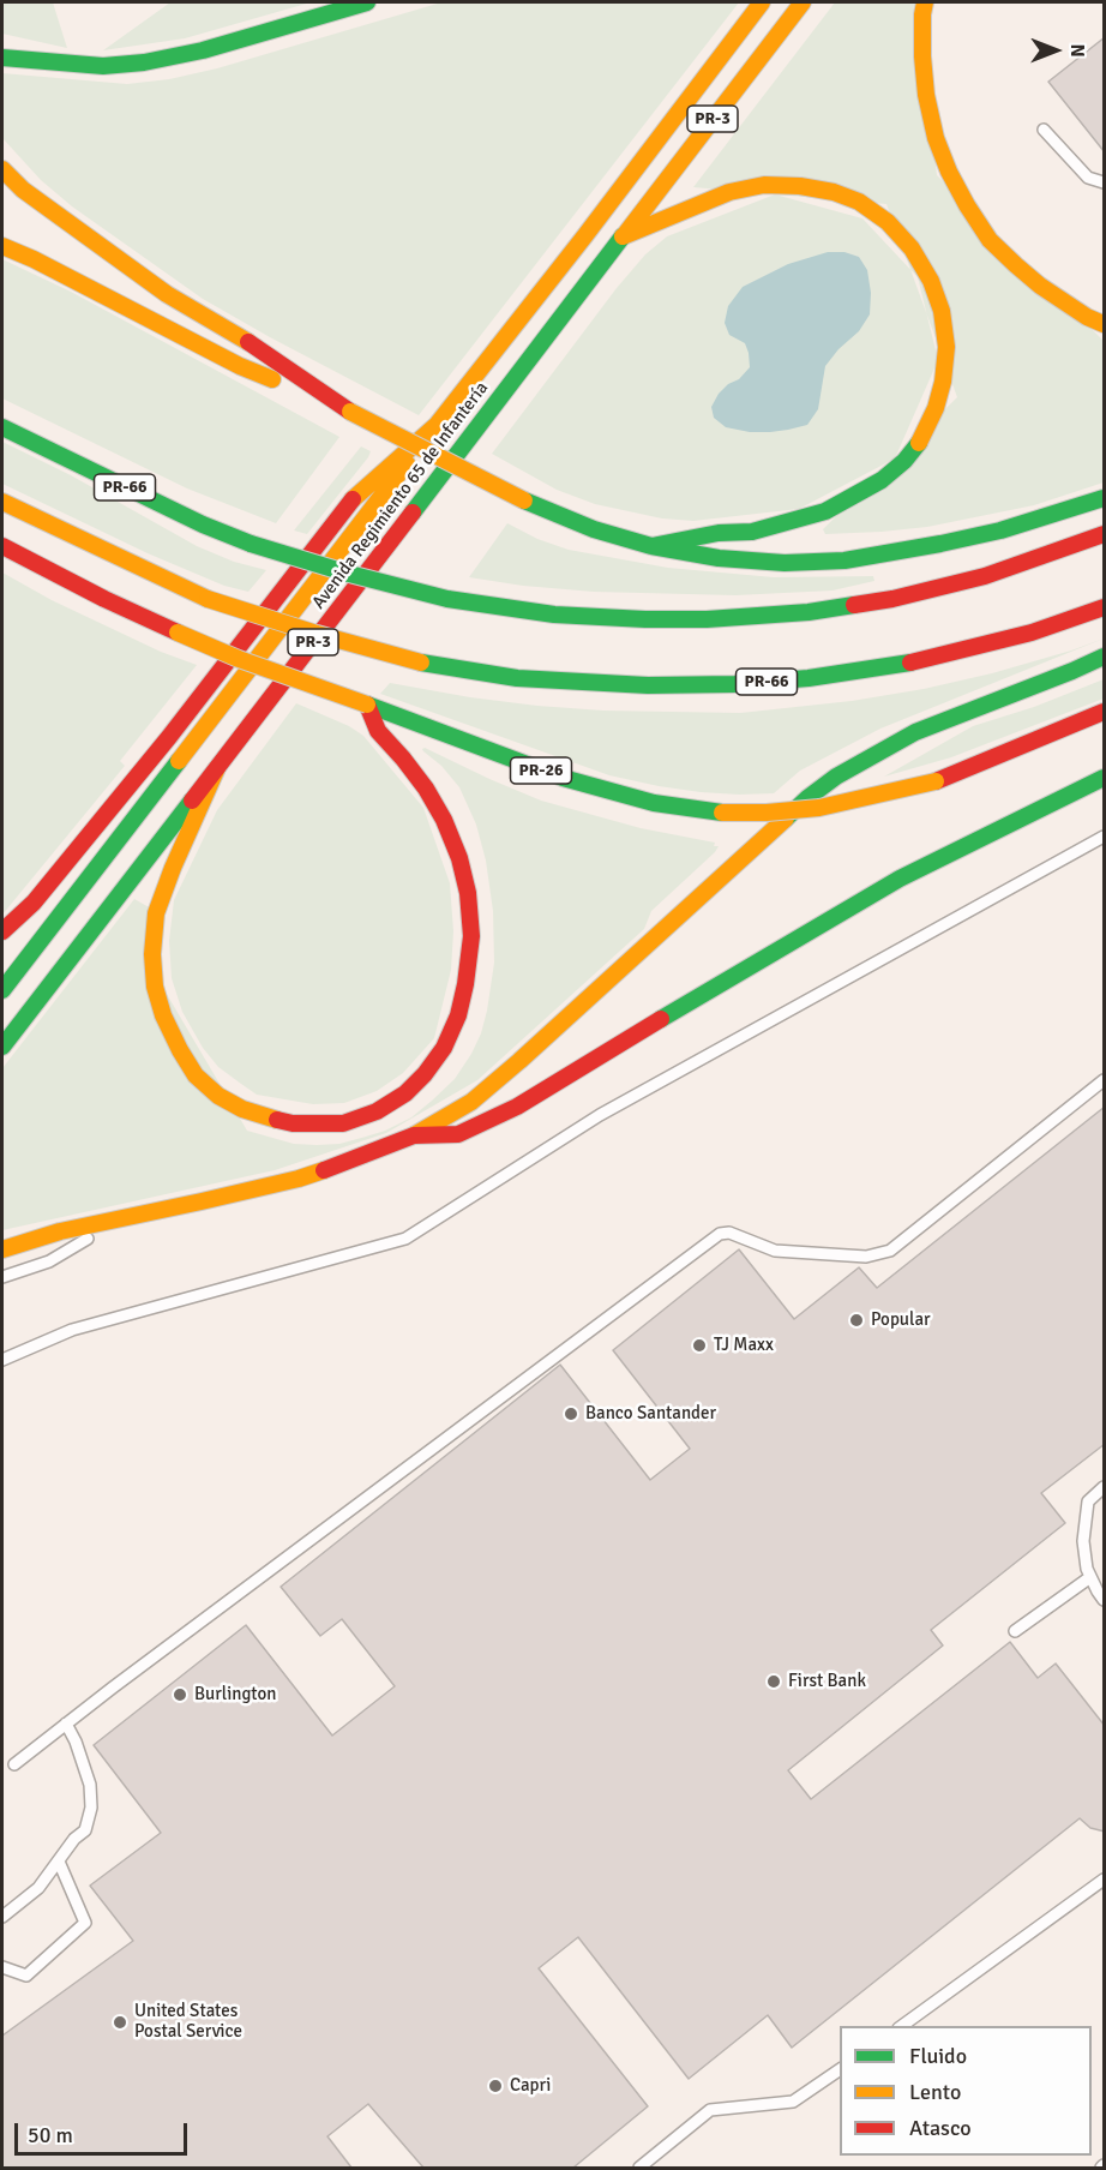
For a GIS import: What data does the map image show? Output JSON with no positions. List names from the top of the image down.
{
  "streets": {
    "main road": [
      "PR-3",
      "PR-66",
      "Avenida Regimiento 65 de Infantería",
      "PR-26"
    ]
  },
  "places": [
    "Popular",
    "TJ Maxx",
    "Banco Santander",
    "First Bank",
    "Burlington",
    "United States Postal Service",
    "Capri"
  ],
  "legend": ["Fluido", "Lento", "Atasco"],
  "scale_bar": "50 m",
  "north": "right"
}
